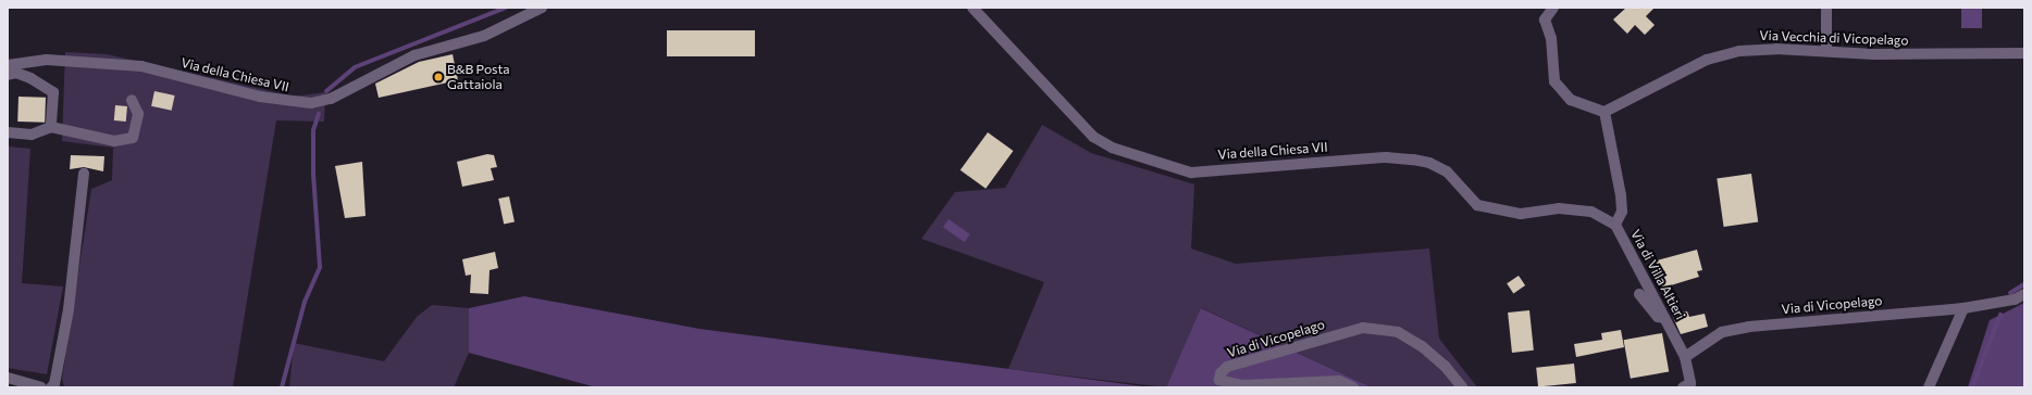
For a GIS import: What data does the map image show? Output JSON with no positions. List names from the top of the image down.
{
  "streets": {
    "street": [
      "Via Vecchia di Vicopelago",
      "Via della Chiesa VII",
      "Via di Villa Altieri",
      "Via di Vicopelago"
    ]
  },
  "crossings": [
    ["Via Vecchia di Vicopelago", "Via di Villa Altieri"],
    ["Via della Chiesa VII", "Via di Villa Altieri"],
    ["Via di Villa Altieri", "Via di Vicopelago"]
  ],
  "places": ["B&B Posta Gattaiola"]
}
